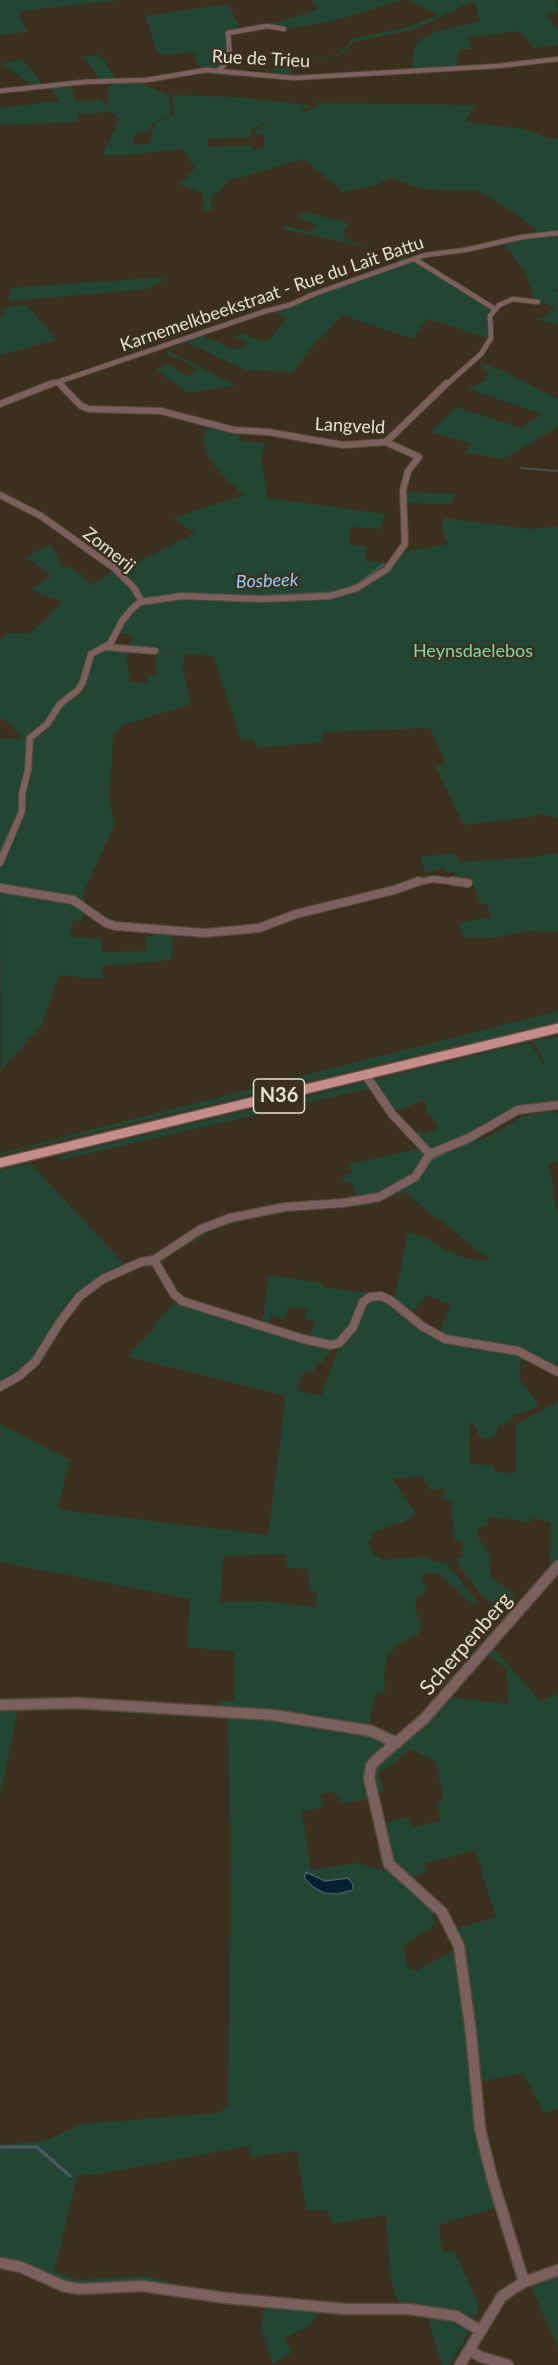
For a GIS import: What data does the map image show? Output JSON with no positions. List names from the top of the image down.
{
  "streets": {
    "main road": ["N36"],
    "street": [
      "Rue de Trieu",
      "Karnemelkbeekstraat - Rue du Lait Battu",
      "Langveld",
      "Zomerij",
      "Scherpenberg"
    ]
  },
  "crossings": [
    ["Karnemelkbeekstraat - Rue du Lait Battu", "Langveld"],
    ["Langveld", "Zomerij"]
  ],
  "water": ["Bosbeek"],
  "parks": ["Heynsdaelebos"]
}
